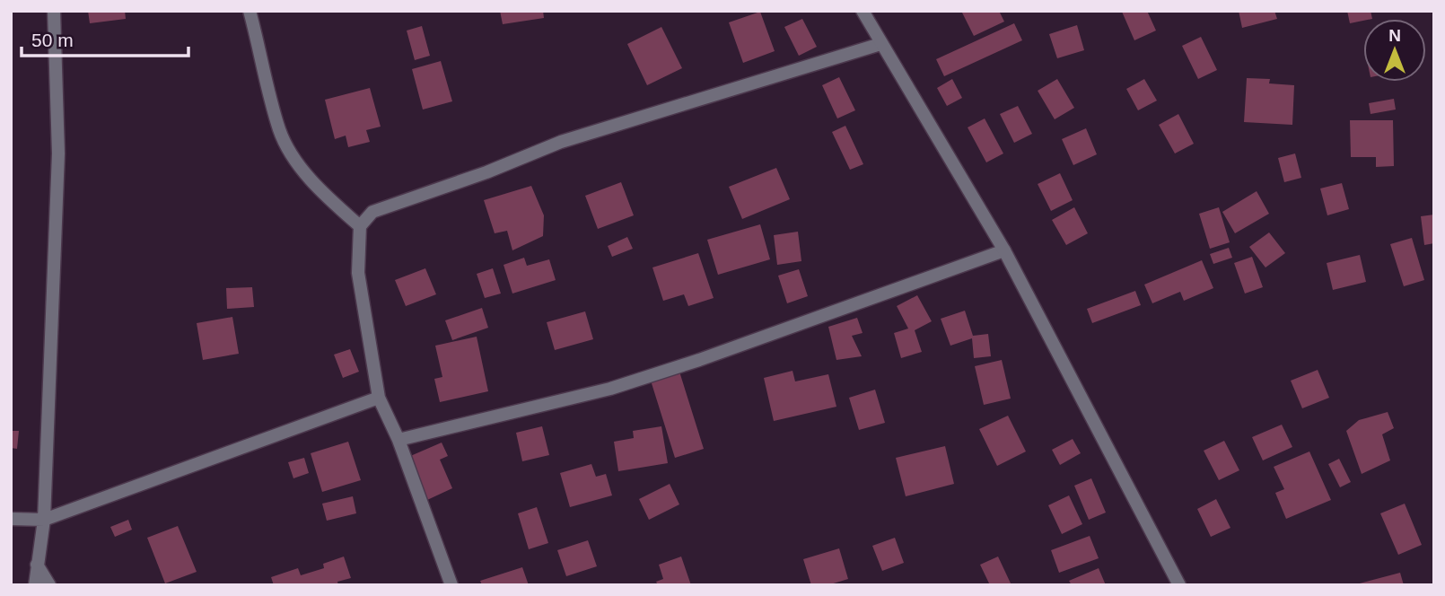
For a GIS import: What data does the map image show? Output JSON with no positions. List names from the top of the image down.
{
  "scale_bar": "50 m",
  "north": "top"
}
